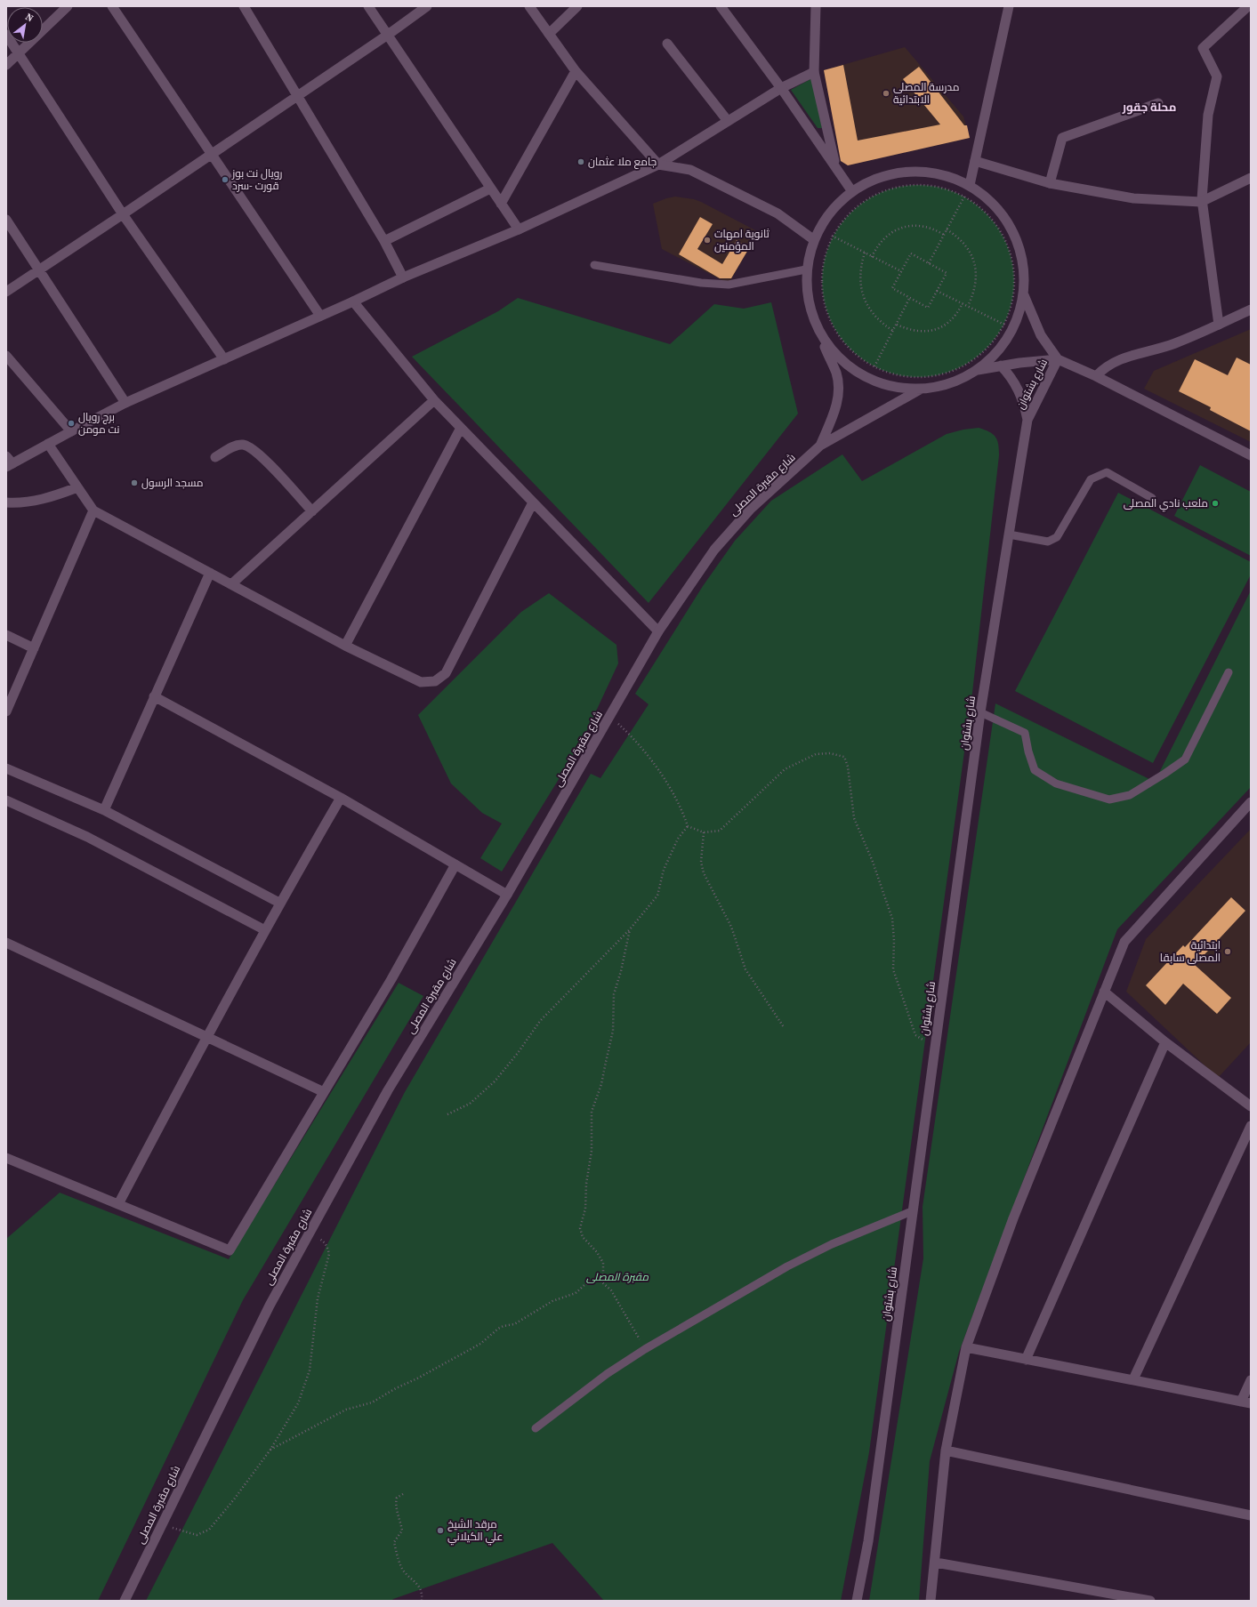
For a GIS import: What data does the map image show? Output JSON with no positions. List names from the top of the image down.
{
  "streets": {
    "street": ["شارع بشتوان", "شارع مقبرة المصلى"]
  },
  "districts": ["محلة جقور"],
  "parks": ["مقبرة المصلى"],
  "places": [
    "مدرسة المصلى الابتدائية",
    "جامع ملا عثمان",
    "رويال نت بوز قورت -سرد",
    "ثانوية امهات المؤمنين",
    "برج رويال نت مومن",
    "مسجد الرسول",
    "ملعب نادي المصلى",
    "ابتدائية المصلى سابقا",
    "مرقد الشيخ علي الكيلاني"
  ],
  "north": "top right"
}
